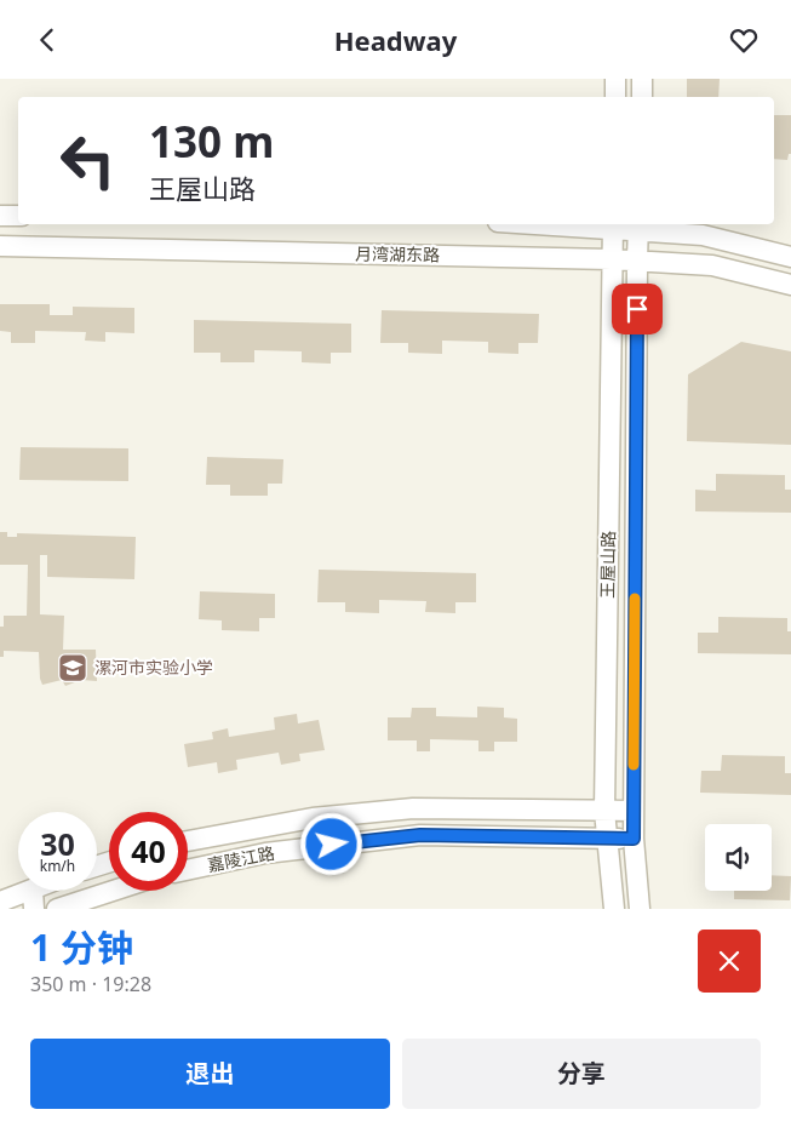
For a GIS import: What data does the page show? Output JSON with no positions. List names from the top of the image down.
{
  "streets": {
    "street": ["月湾湖东路", "王屋山路", "嘉陵江路"]
  },
  "crossings": [
    ["月湾湖东路", "王屋山路"],
    ["王屋山路", "嘉陵江路"]
  ],
  "places": {
    "school or university": ["漯河市实验小学"]
  },
  "page": {
    "header": "Headway",
    "turn": ["130 m", "王屋山路"],
    "speed": "30 km/h",
    "limit": "40",
    "heading": ["1 分钟", "350 m · 19:28"],
    "buttons": ["退出", "分享"]
  }
}
